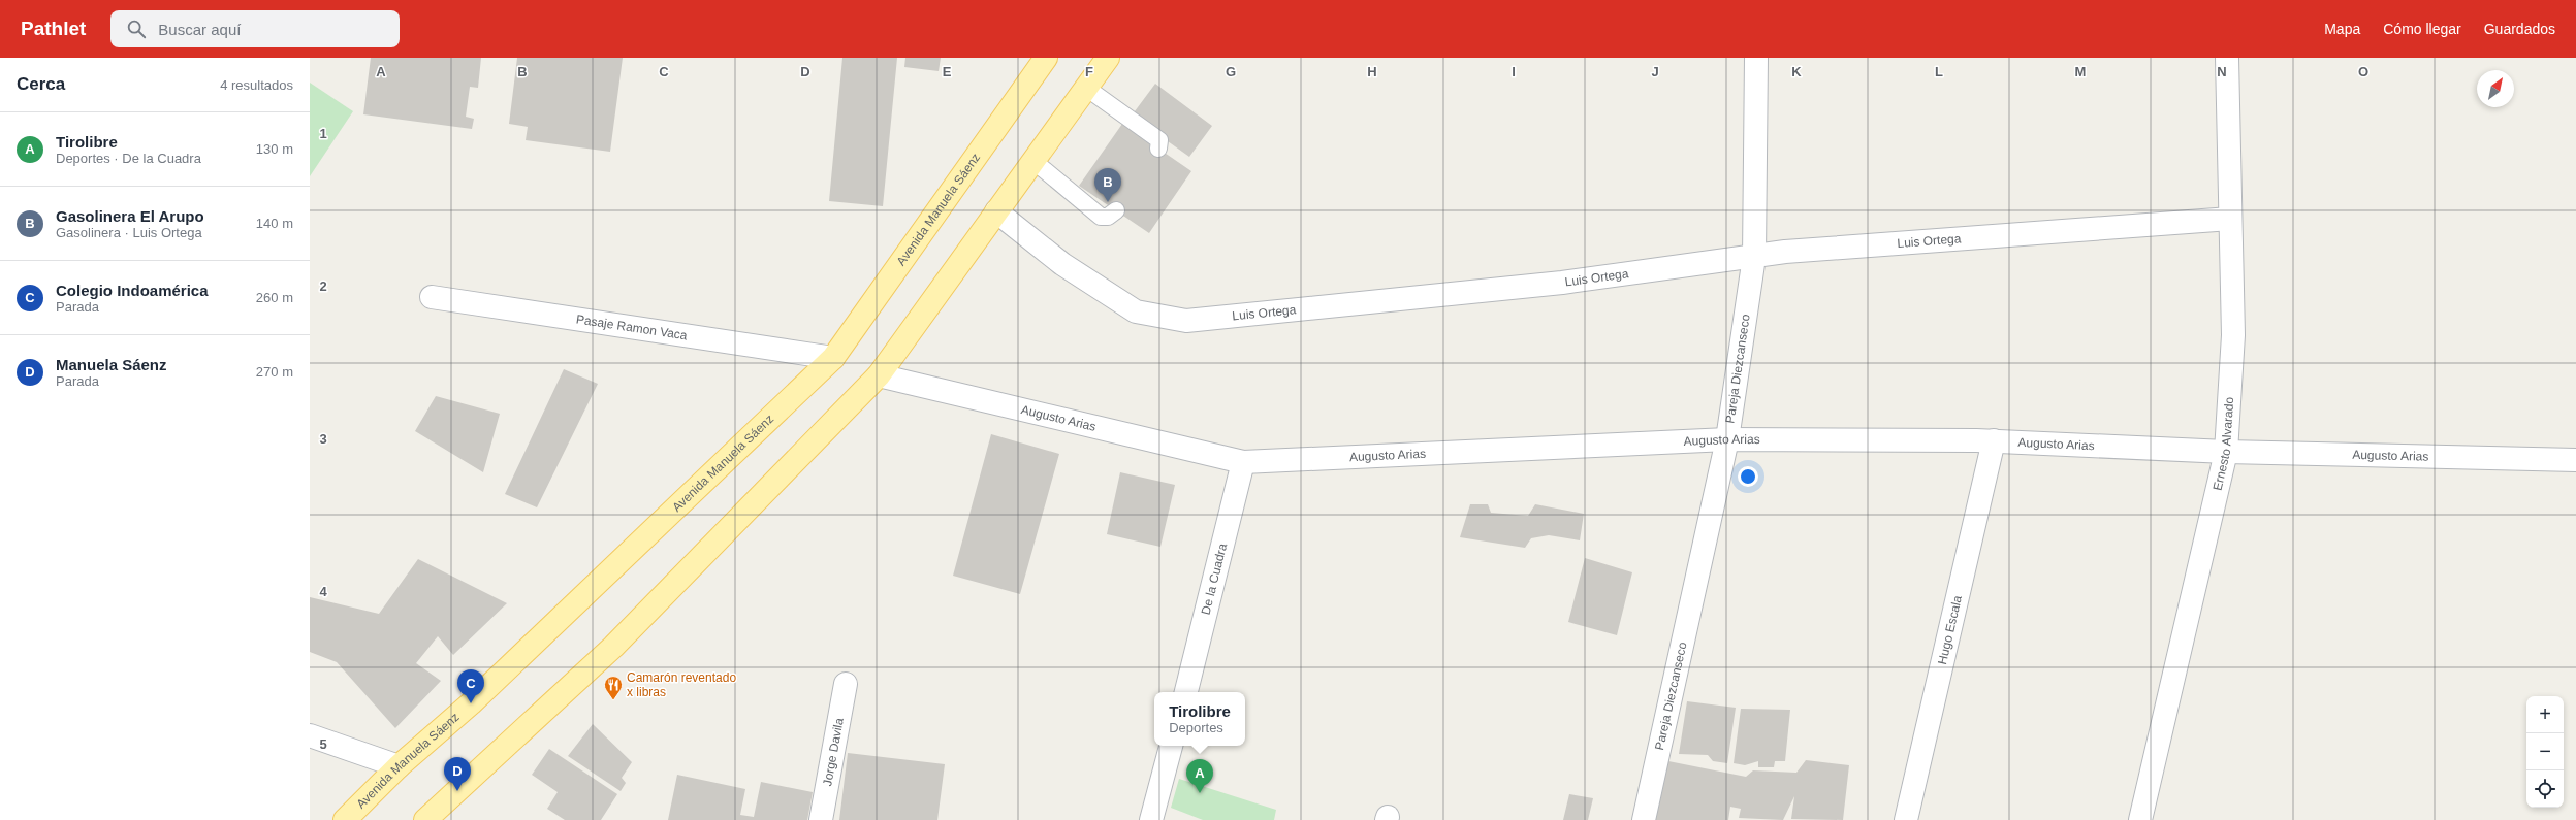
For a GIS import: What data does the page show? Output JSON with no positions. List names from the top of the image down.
{
  "streets": {
    "main road": ["Avenida Manuela Sáenz"],
    "street": [
      "Luis Ortega",
      "Pasaje Ramon Vaca",
      "Pareja Diezcanseco",
      "Augusto Arias",
      "Ernesto Alvarado",
      "De la Cuadra",
      "Hugo Escala",
      "Jorge Davila"
    ]
  },
  "crossings": [
    ["Avenida Manuela Sáenz", "Pasaje Ramon Vaca"],
    ["Luis Ortega", "Pareja Diezcanseco"],
    ["Luis Ortega", "Ernesto Alvarado"],
    ["Pareja Diezcanseco", "Augusto Arias"],
    ["Augusto Arias", "Ernesto Alvarado"],
    ["Augusto Arias", "De la Cuadra"],
    ["Augusto Arias", "Hugo Escala"]
  ],
  "places": {
    "restaurant": ["Camarón reventado x libras"]
  },
  "north": "top right",
  "page": {
    "header": "Pathlet",
    "search": "Buscar aquí",
    "nav": ["Mapa", "Cómo llegar", "Guardados"],
    "heading": ["Cerca", "4 resultados"],
    "list": [
      {
        "mark": "A",
        "name": "Tirolibre",
        "note": "Deportes · De la Cuadra",
        "value": "130 m"
      },
      {
        "mark": "B",
        "name": "Gasolinera El Arupo",
        "note": "Gasolinera · Luis Ortega",
        "value": "140 m"
      },
      {
        "mark": "C",
        "name": "Colegio Indoamérica",
        "note": "Parada",
        "value": "260 m"
      },
      {
        "mark": "D",
        "name": "Manuela Sáenz",
        "note": "Parada",
        "value": "270 m"
      }
    ],
    "pins": [
      "B",
      "C",
      "D",
      "A"
    ],
    "popup": ["Tirolibre", "Deportes"],
    "map_buttons": ["+", "−"]
  },
  "grid": {
    "columns": [
      "A",
      "B",
      "C",
      "D",
      "E",
      "F",
      "G",
      "H",
      "I",
      "J",
      "K",
      "L",
      "M",
      "N",
      "O"
    ],
    "rows": [
      "1",
      "2",
      "3",
      "4",
      "5"
    ]
  }
}
